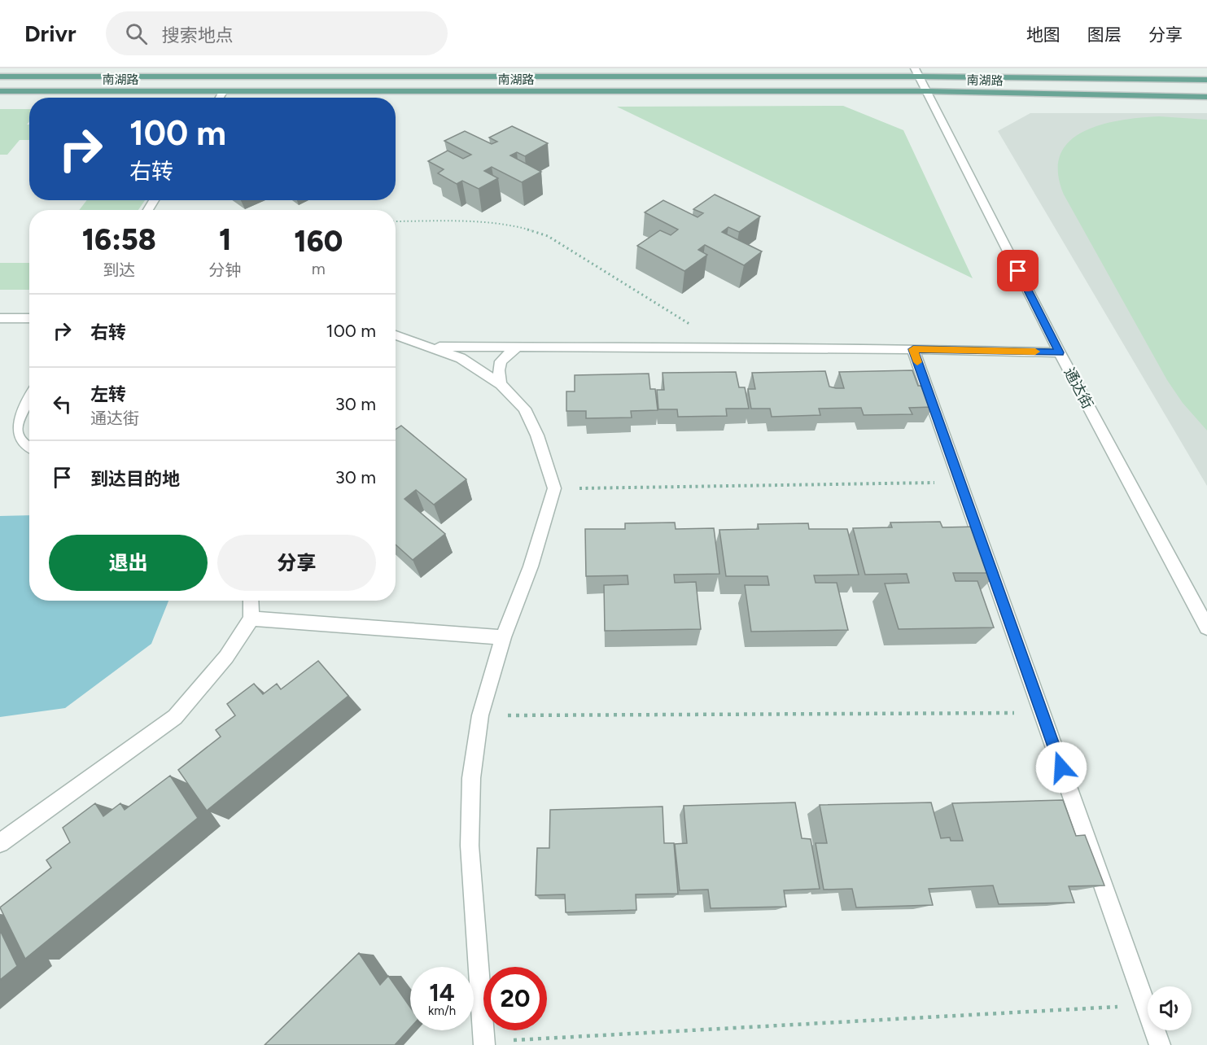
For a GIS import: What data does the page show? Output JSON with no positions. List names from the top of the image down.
{
  "streets": {
    "main road": ["南湖路"],
    "street": ["通达街"]
  },
  "crossings": [
    ["南湖路", "通达街"]
  ],
  "page": {
    "header": "Drivr",
    "search": "搜索地点",
    "nav": ["地图", "图层", "分享"],
    "turn": ["100 m", "右转"],
    "eta": [
      "16:58",
      "到达",
      "1",
      "分钟",
      "160",
      "m"
    ],
    "list": [
      {
        "name": "右转",
        "value": "100 m"
      },
      {
        "name": "左转",
        "note": "通达街",
        "value": "30 m"
      },
      {
        "name": "到达目的地",
        "value": "30 m"
      }
    ],
    "buttons": ["退出", "分享"],
    "speed": "14 km/h",
    "limit": "20"
  }
}
